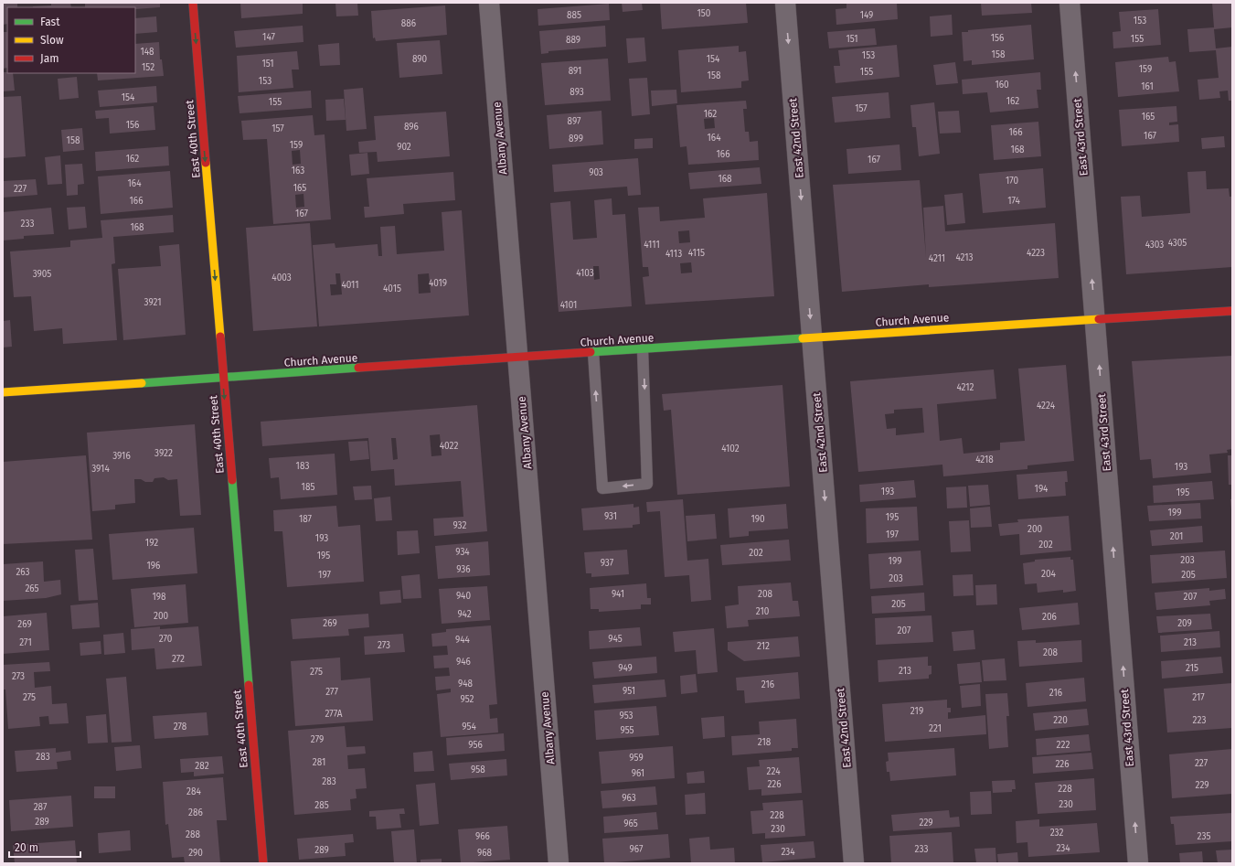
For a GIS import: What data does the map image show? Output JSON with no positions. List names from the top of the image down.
{
  "streets": {
    "main road": ["East 40th Street", "Church Avenue"],
    "street": ["East 43rd Street", "Albany Avenue", "East 42nd Street"]
  },
  "crossings": [
    ["East 43rd Street", "Church Avenue"],
    ["Albany Avenue", "Church Avenue"],
    ["East 42nd Street", "Church Avenue"],
    ["East 40th Street", "Church Avenue"]
  ],
  "one_way": ["East 43rd Street", "East 42nd Street", "East 40th Street"],
  "house_numbers": [
    "150",
    "885",
    "149",
    "153",
    "886",
    "147",
    "156",
    "151",
    "155",
    "889",
    "148",
    "158",
    "153",
    "890",
    "154",
    "151",
    "152",
    "159",
    "891",
    "155",
    "158",
    "153",
    "160",
    "161",
    "893",
    "154",
    "162",
    "155",
    "157",
    "162",
    "165",
    "897",
    "156",
    "896",
    "157",
    "166",
    "167",
    "164",
    "899",
    "158",
    "159",
    "902",
    "168",
    "166",
    "162",
    "167",
    "163",
    "903",
    "168",
    "170",
    "164",
    "165",
    "227",
    "166",
    "174",
    "167",
    "233",
    "168",
    "4305",
    "4111",
    "4303",
    "4115",
    "4223",
    "4113",
    "4213",
    "4211",
    "4103",
    "3905",
    "4003",
    "4019",
    "4011",
    "4015",
    "3921",
    "4101",
    "4212",
    "4224",
    "4022",
    "4102",
    "3922",
    "3916",
    "4218",
    "183",
    "193",
    "3914",
    "185",
    "194",
    "193",
    "195",
    "199",
    "931",
    "195",
    "187",
    "190",
    "932",
    "200",
    "197",
    "201",
    "193",
    "192",
    "202",
    "934",
    "202",
    "195",
    "203",
    "199",
    "937",
    "196",
    "936",
    "263",
    "204",
    "197",
    "205",
    "203",
    "265",
    "941",
    "208",
    "940",
    "198",
    "207",
    "205",
    "210",
    "942",
    "200",
    "206",
    "269",
    "209",
    "269",
    "207",
    "270",
    "945",
    "944",
    "271",
    "213",
    "273",
    "212",
    "208",
    "272",
    "946",
    "949",
    "215",
    "213",
    "275",
    "273",
    "948",
    "216",
    "951",
    "277",
    "216",
    "275",
    "217",
    "952",
    "219",
    "277A",
    "953",
    "220",
    "223",
    "278",
    "954",
    "221",
    "955",
    "279",
    "218",
    "956",
    "222",
    "283",
    "959",
    "281",
    "227",
    "226",
    "282",
    "958",
    "224",
    "961",
    "283",
    "226",
    "229",
    "228",
    "284",
    "963",
    "230",
    "285",
    "287",
    "286",
    "228",
    "289",
    "229",
    "965",
    "230",
    "232",
    "288",
    "966",
    "235",
    "234",
    "967",
    "233",
    "289",
    "234",
    "290",
    "968"
  ],
  "legend": ["Fast", "Slow", "Jam"],
  "scale_bar": "20 m"
}
